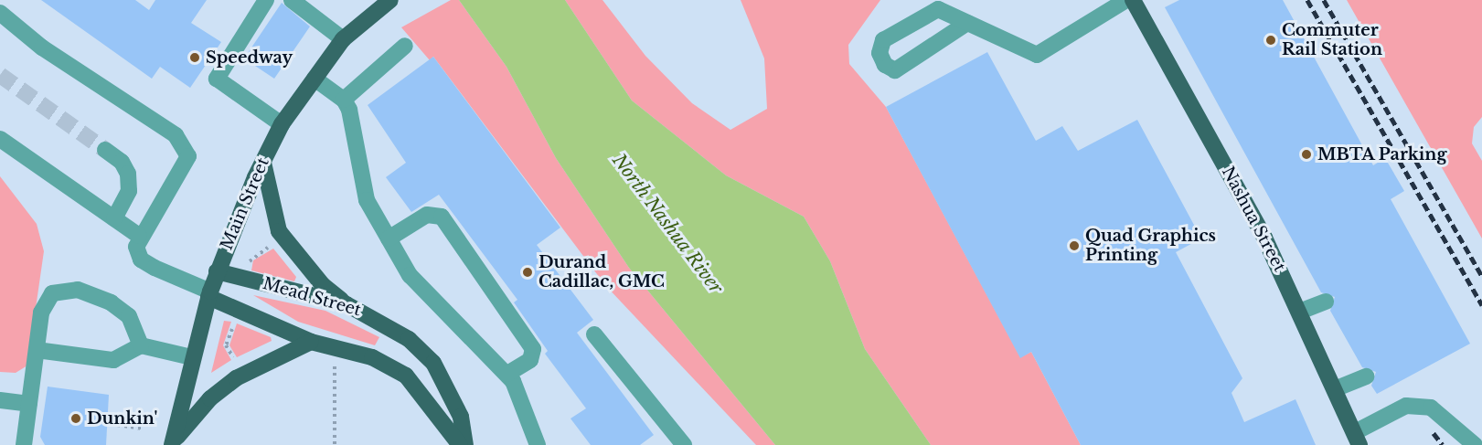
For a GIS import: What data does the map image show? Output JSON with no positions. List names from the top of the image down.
{
  "streets": {
    "main road": ["Main Street", "Nashua Street", "Mead Street"]
  },
  "crossings": [
    ["Main Street", "Mead Street"]
  ],
  "water": ["North Nashua River"],
  "places": [
    "Commuter Rail Station",
    "Speedway",
    "MBTA Parking",
    "Quad Graphics Printing",
    "Durand Cadillac, GMC",
    "Dunkin'"
  ]
}
